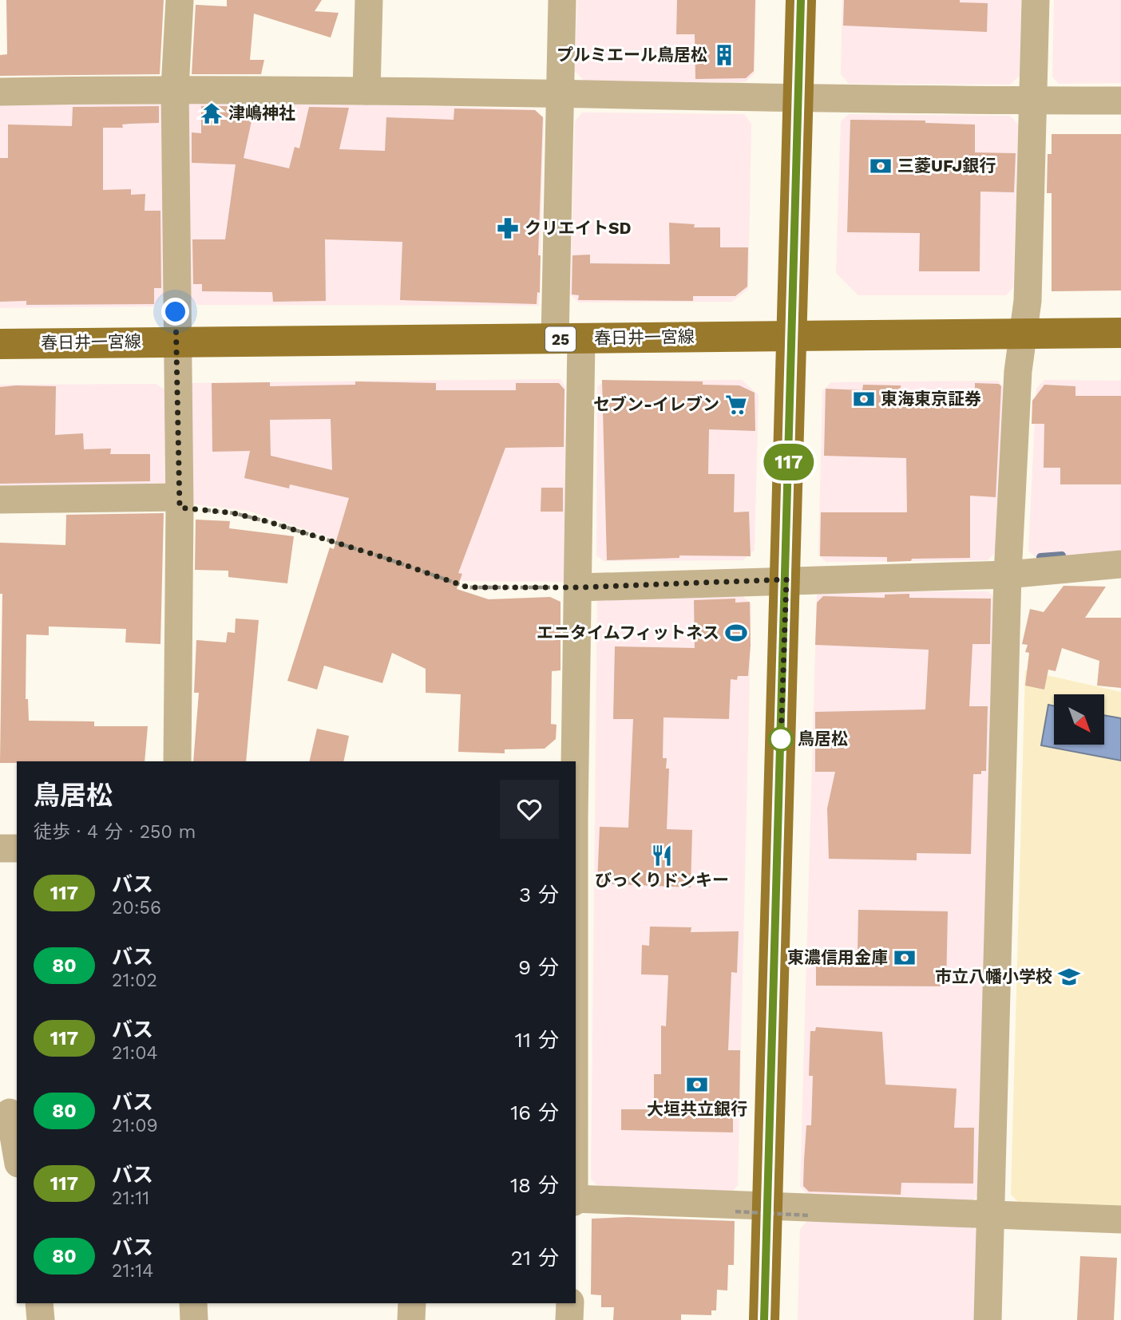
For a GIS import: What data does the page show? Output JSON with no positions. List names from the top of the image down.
{
  "streets": {
    "main road": ["春日井一宮線", "25"]
  },
  "places": {
    "building": ["プルミエール鳥居松"],
    "temple": ["津嶋神社"],
    "bank": [
      "三菱UFJ銀行",
      "東海東京証券",
      "東濃信用金庫",
      "大垣共立銀行"
    ],
    "pharmacy": ["クリエイトSD"],
    "supermarket": ["セブン-イレブン"],
    "sports": ["エニタイムフィットネス"],
    "other": ["鳥居松"],
    "restaurant": ["びっくりドンキー"],
    "school or university": ["市立八幡小学校"]
  },
  "lines": ["bus line 117"],
  "north": "bottom right",
  "page": {
    "on_map": "117",
    "heading": ["鳥居松", "徒歩 · 4 分 · 250 m"],
    "list": [
      {
        "mark": "117",
        "name": "バス",
        "note": "20:56",
        "value": "3 分"
      },
      {
        "mark": "80",
        "name": "バス",
        "note": "21:02",
        "value": "9 分"
      },
      {
        "mark": "117",
        "name": "バス",
        "note": "21:04",
        "value": "11 分"
      },
      {
        "mark": "80",
        "name": "バス",
        "note": "21:09",
        "value": "16 分"
      },
      {
        "mark": "117",
        "name": "バス",
        "note": "21:11",
        "value": "18 分"
      },
      {
        "mark": "80",
        "name": "バス",
        "note": "21:14",
        "value": "21 分"
      }
    ]
  }
}
